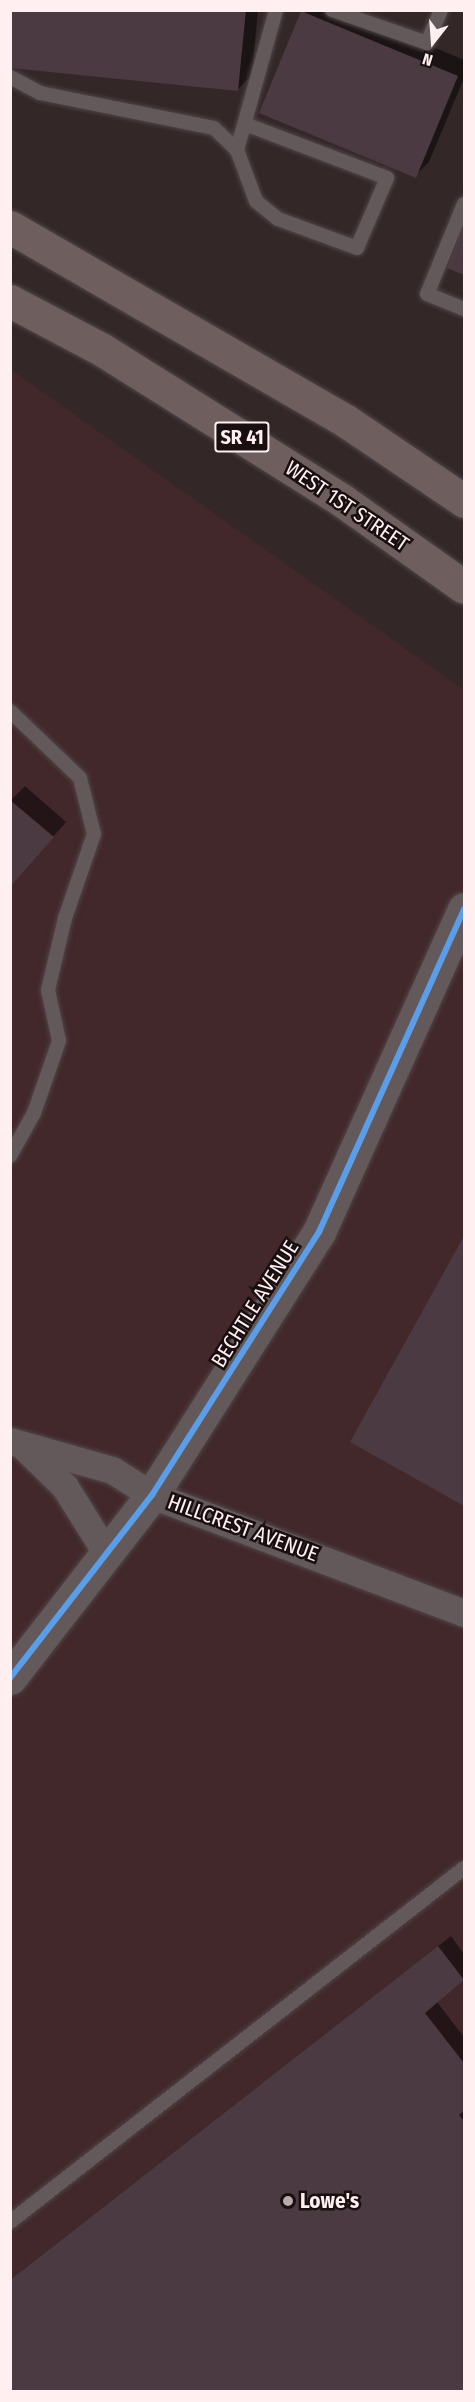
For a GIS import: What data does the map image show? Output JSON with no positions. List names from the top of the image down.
{
  "streets": {
    "main road": ["SR 41", "WEST 1ST STREET"],
    "street": ["BECHTLE AVENUE", "HILLCREST AVENUE"]
  },
  "crossings": [
    ["BECHTLE AVENUE", "HILLCREST AVENUE"]
  ],
  "places": ["Lowe's"],
  "north": "bottom"
}
